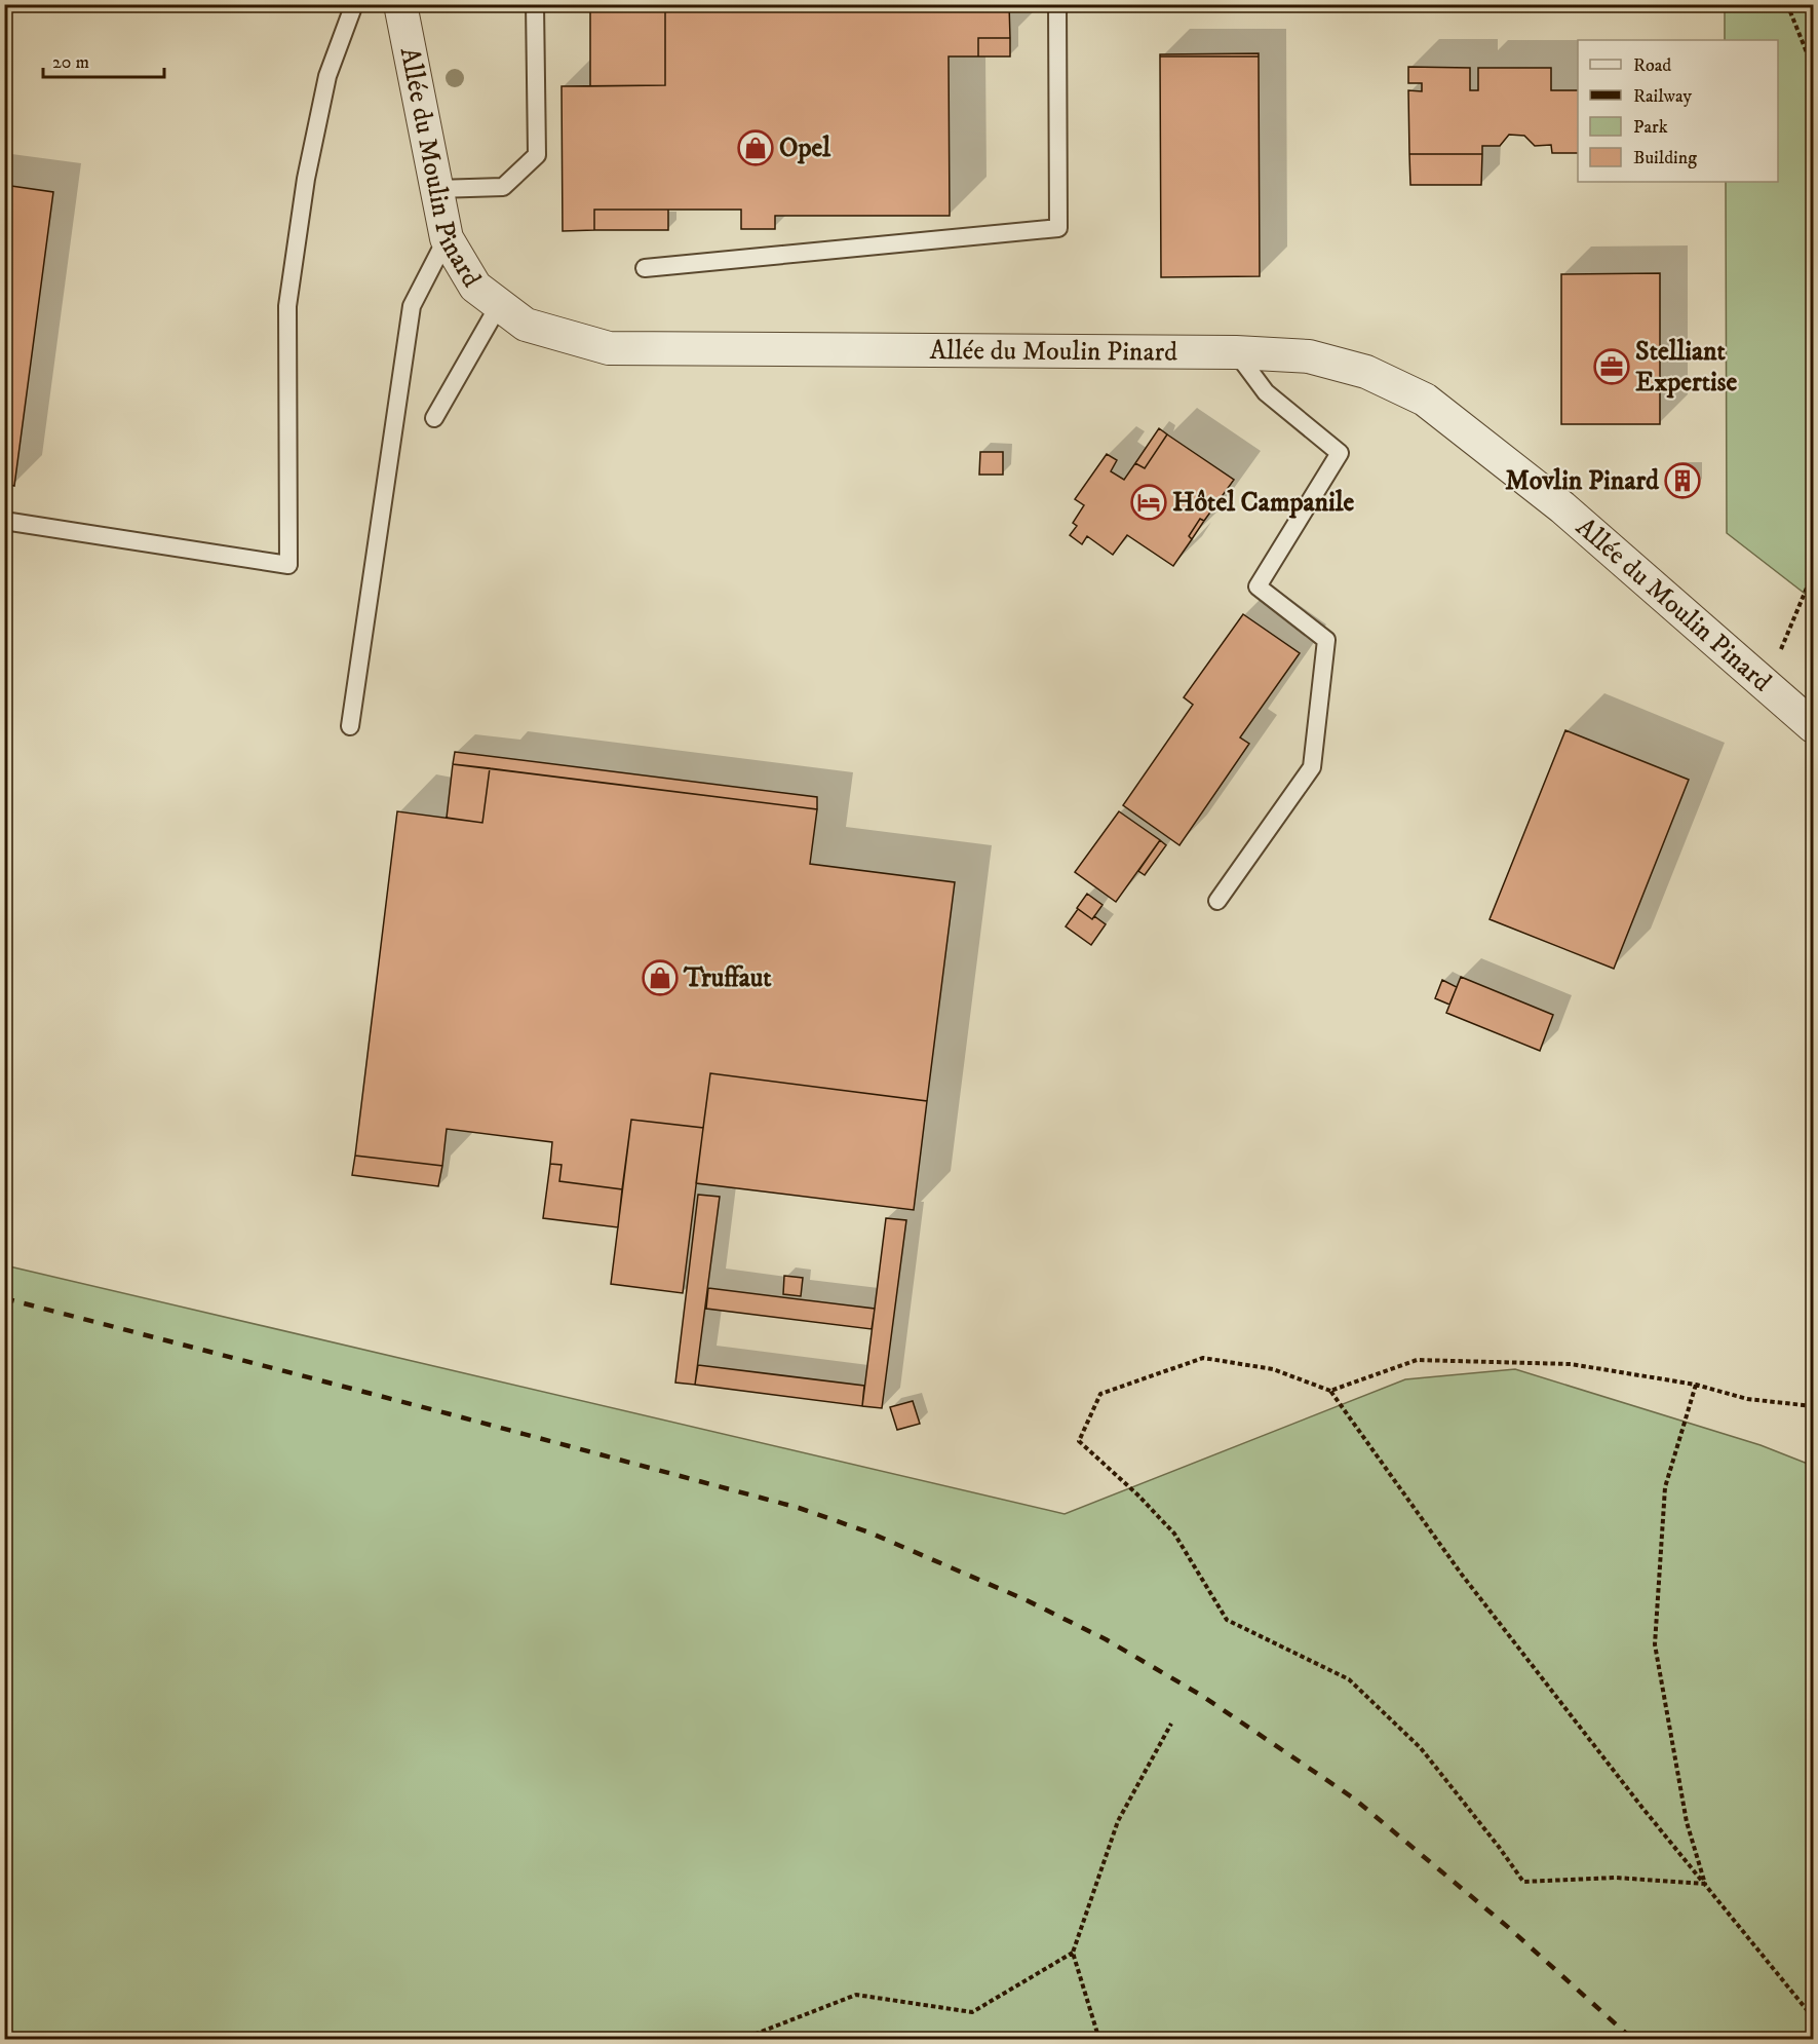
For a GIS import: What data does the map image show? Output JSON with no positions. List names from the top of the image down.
{
  "streets": {
    "street": ["Allée du Moulin Pinard"]
  },
  "places": {
    "shop": ["Opel", "Truffaut"],
    "office": ["Stelliant Expertise"],
    "building": ["Movlin Pinard"],
    "hotel": ["Hôtel Campanile"]
  },
  "legend": [
    "Road",
    "Railway",
    "Park",
    "Building"
  ],
  "scale_bar": "20 m"
}
